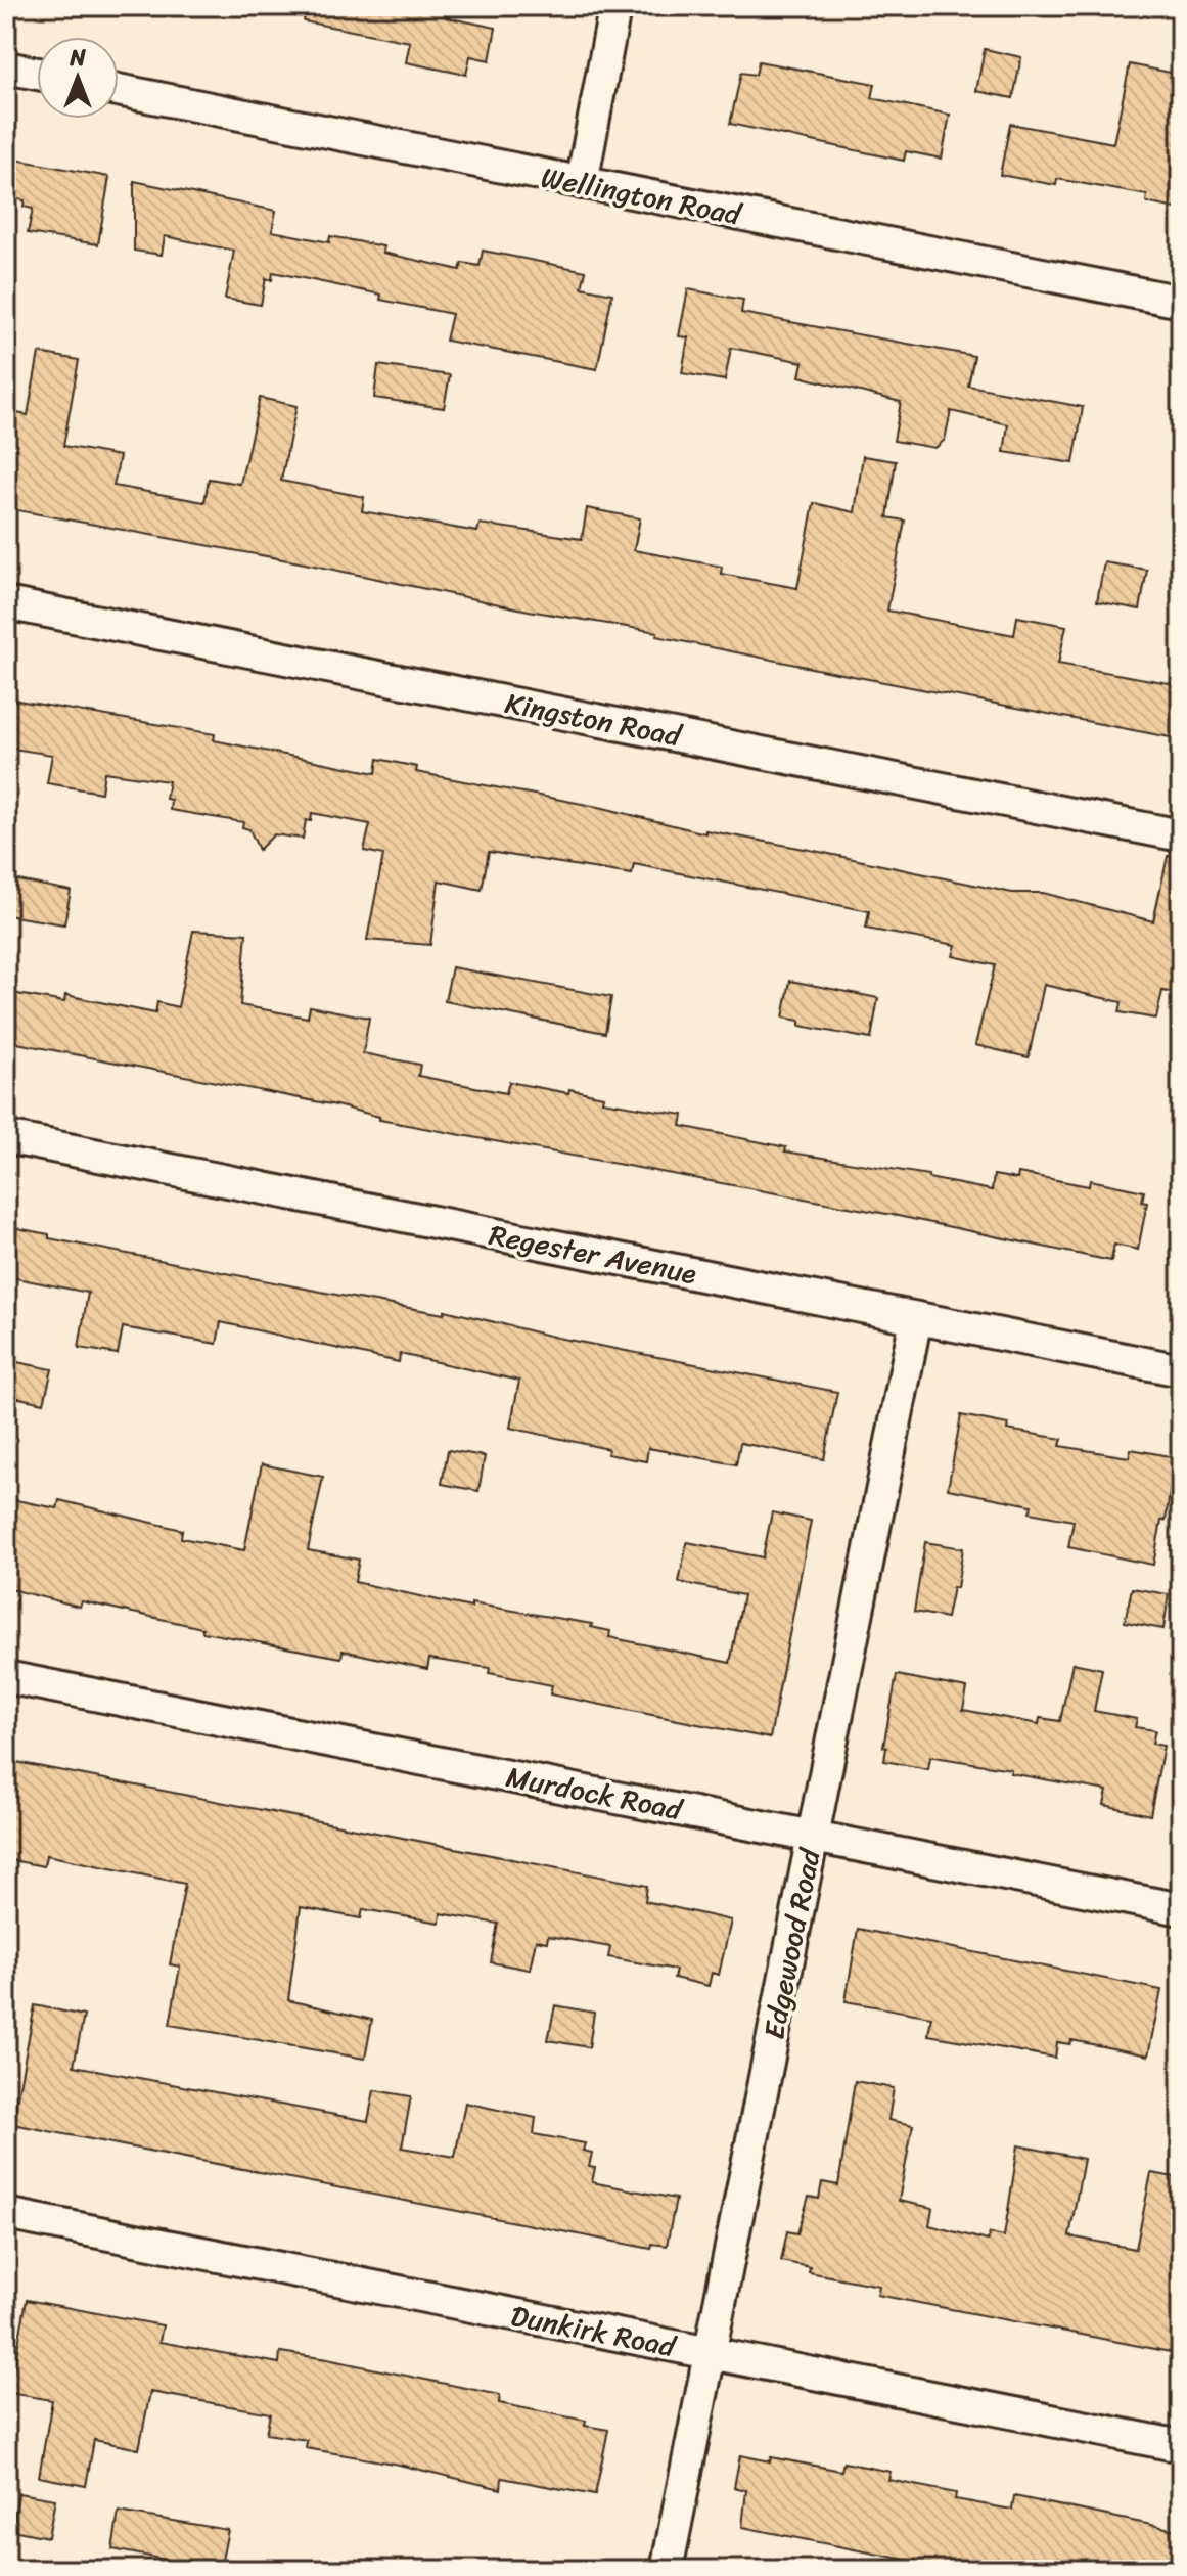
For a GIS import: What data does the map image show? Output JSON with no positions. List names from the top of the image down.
{
  "streets": {
    "street": [
      "Wellington Road",
      "Kingston Road",
      "Regester Avenue",
      "Murdock Road",
      "Edgewood Road",
      "Dunkirk Road"
    ]
  },
  "crossings": [
    ["Regester Avenue", "Edgewood Road"],
    ["Murdock Road", "Edgewood Road"],
    ["Edgewood Road", "Dunkirk Road"]
  ],
  "north": "top"
}
